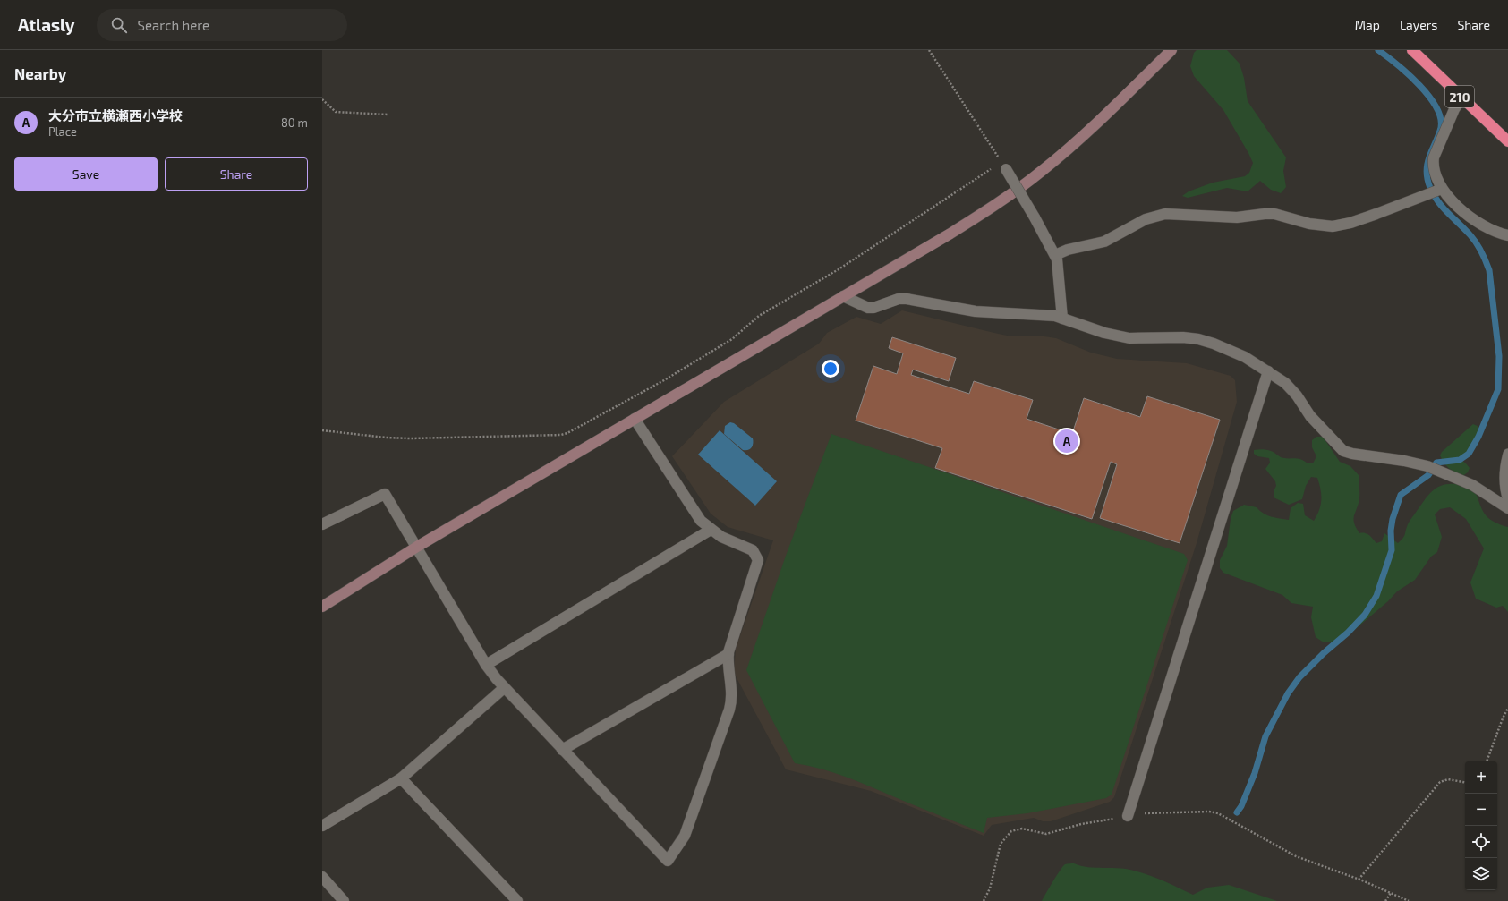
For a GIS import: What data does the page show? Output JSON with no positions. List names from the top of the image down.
{
  "streets": {
    "highway": ["210"]
  },
  "page": {
    "header": "Atlasly",
    "search": "Search here",
    "nav": ["Map", "Layers", "Share"],
    "heading": "Nearby",
    "list": [
      {
        "mark": "A",
        "name": "大分市立横瀬西小学校",
        "note": "Place",
        "value": "80 m"
      }
    ],
    "buttons": ["Save", "Share"],
    "pins": "A",
    "map_buttons": ["+", "−"]
  }
}
